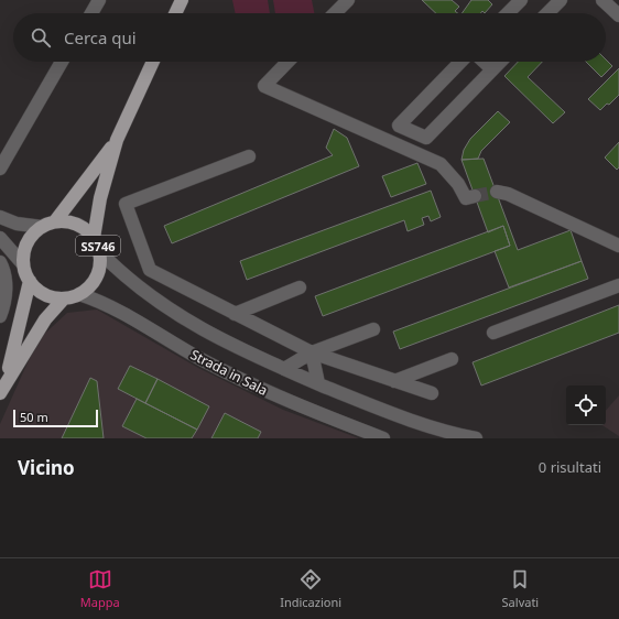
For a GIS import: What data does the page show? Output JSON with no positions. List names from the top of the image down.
{
  "streets": {
    "main road": ["SS746"],
    "street": ["Strada in Sala"]
  },
  "crossings": [
    ["SS746", "Strada in Sala"]
  ],
  "scale_bar": "50 m",
  "page": {
    "search": "Cerca qui",
    "scale": "50 m",
    "heading": ["Vicino", "0 risultati"],
    "nav": ["Mappa", "Indicazioni", "Salvati"]
  }
}
